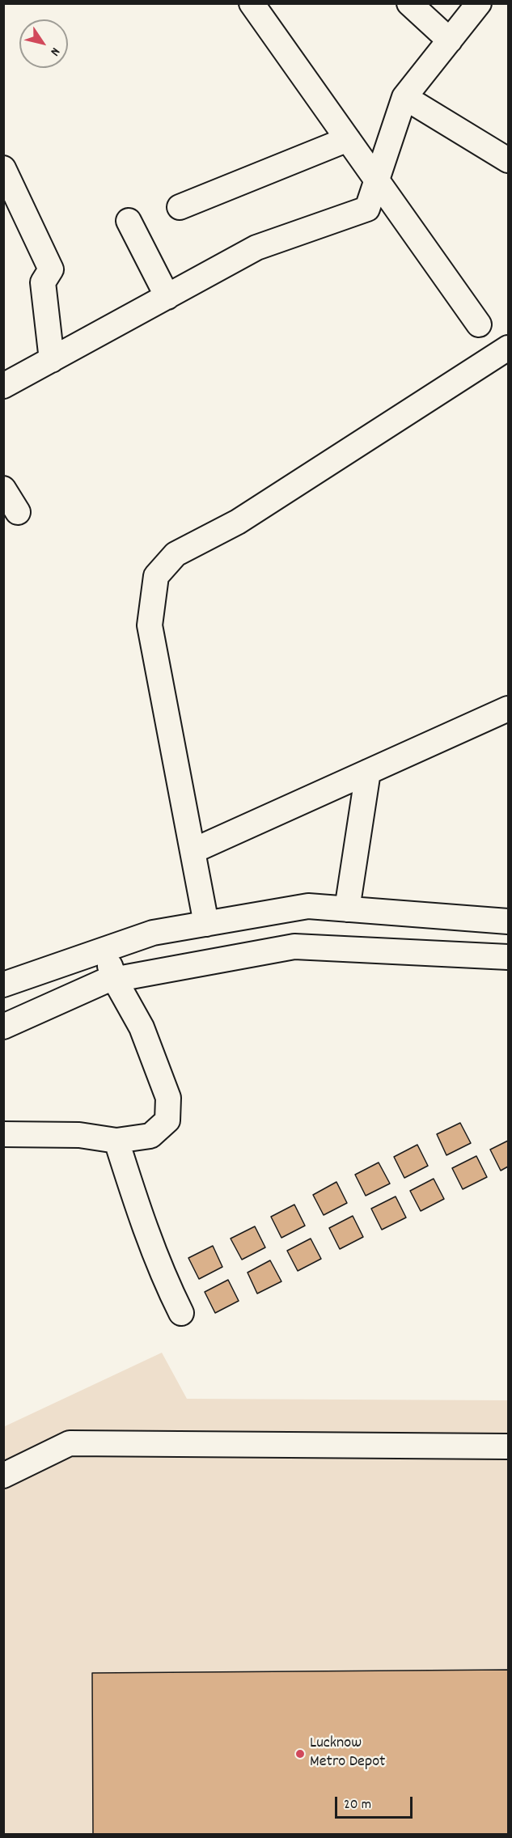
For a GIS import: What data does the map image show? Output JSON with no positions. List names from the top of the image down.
{
  "places": ["Lucknow Metro Depot"],
  "scale_bar": "20 m",
  "north": "bottom right"
}
